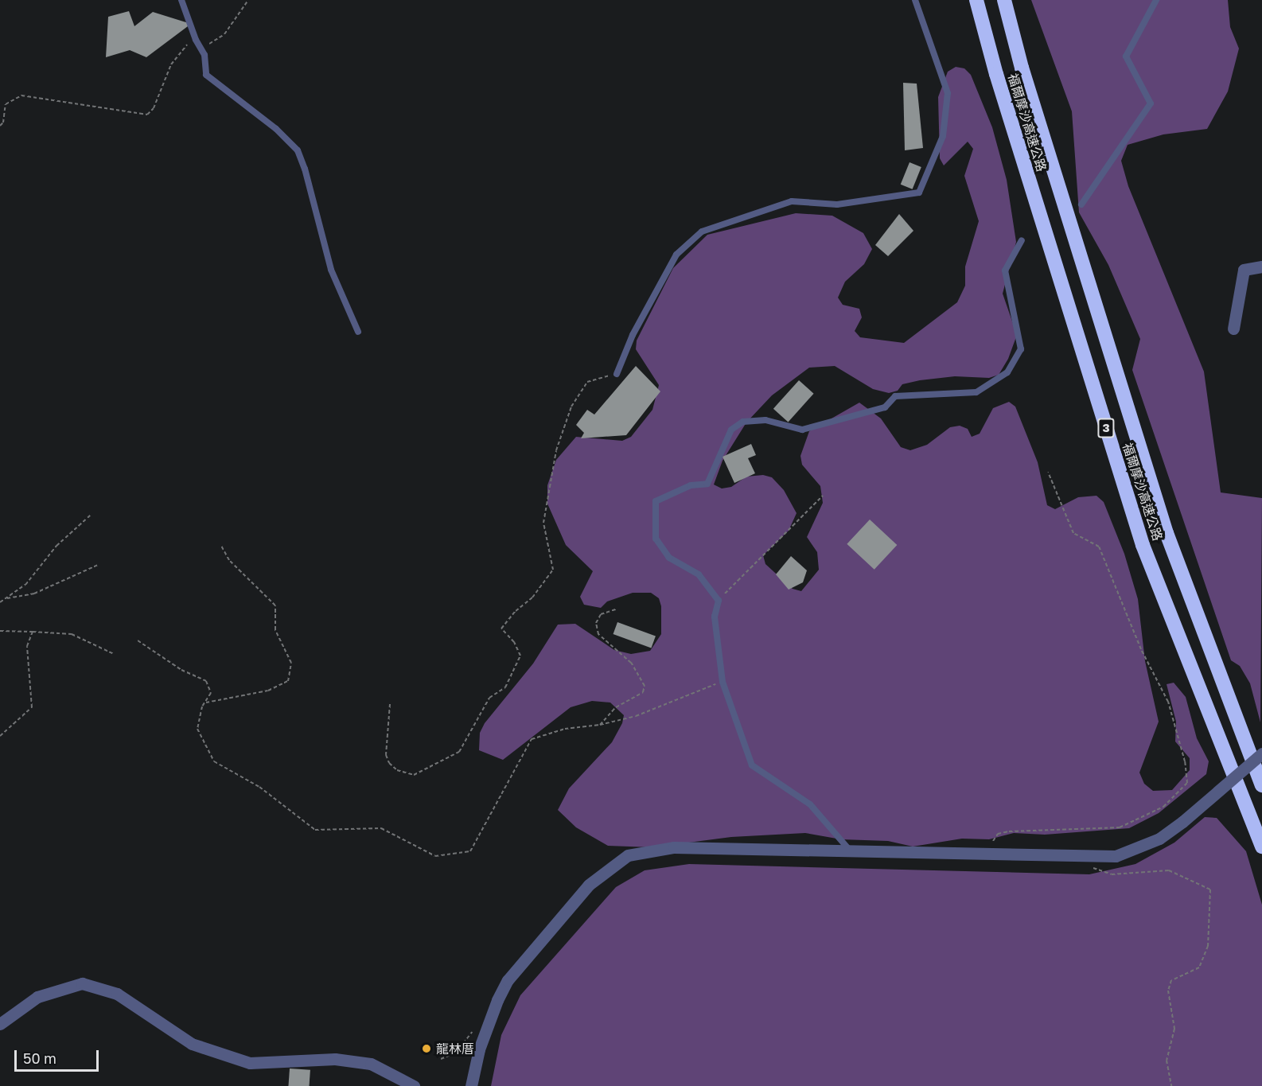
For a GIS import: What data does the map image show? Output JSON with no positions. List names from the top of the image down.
{
  "streets": {
    "highway": ["福爾摩沙高速公路", "3"]
  },
  "places": ["龍林厝"],
  "scale_bar": "50 m"
}
